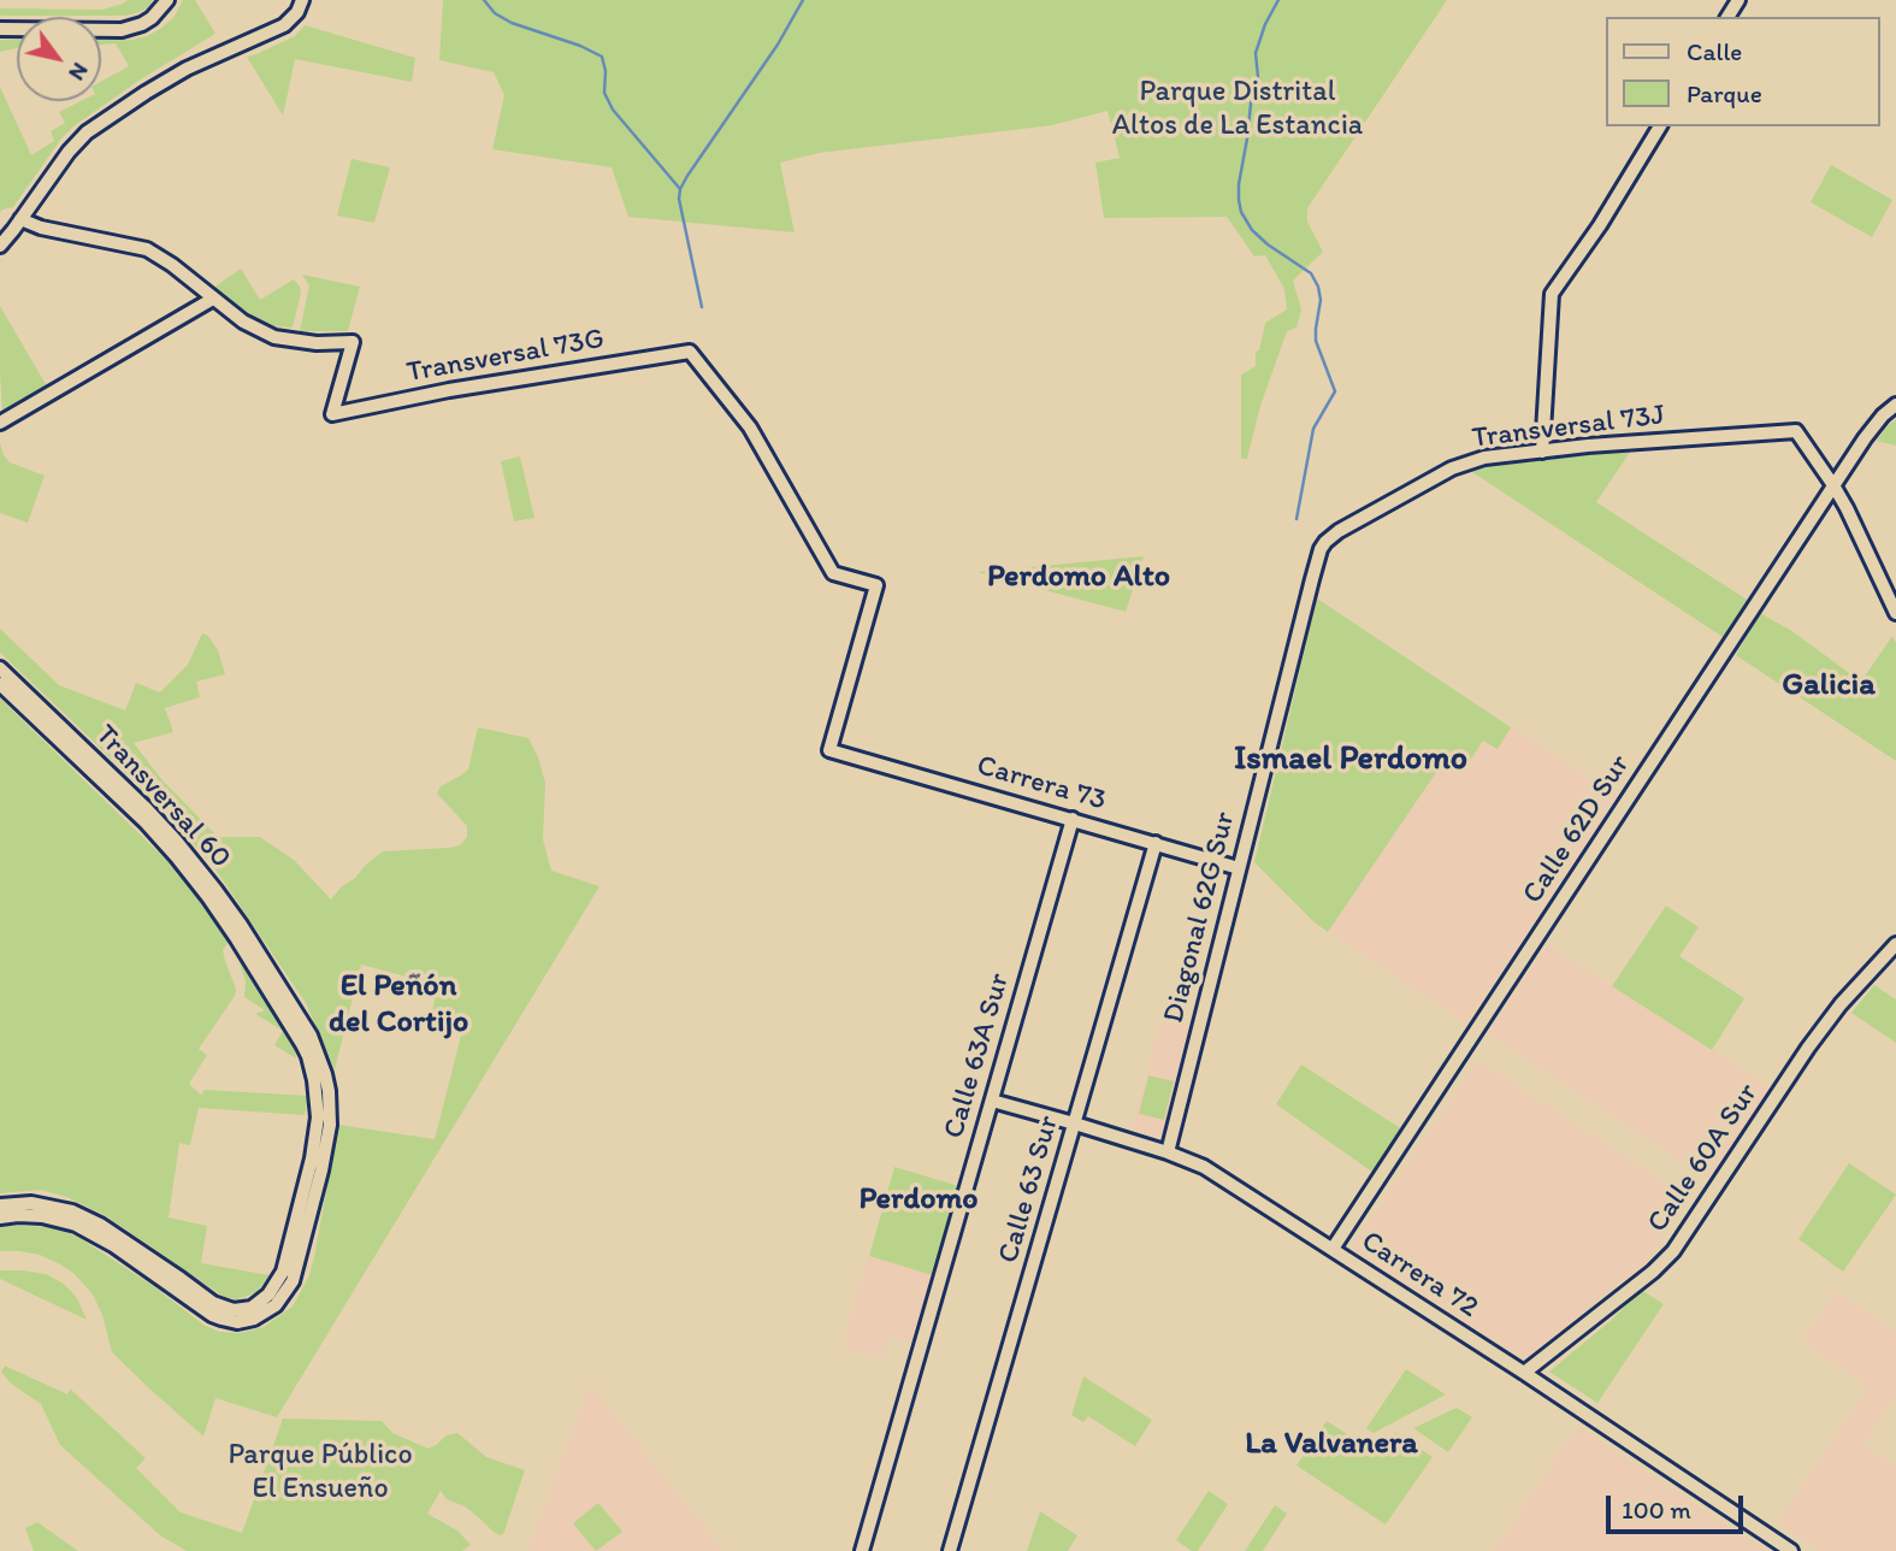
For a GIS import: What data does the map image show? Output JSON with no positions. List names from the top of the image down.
{
  "streets": {
    "street": [
      "Transversal 73G",
      "Transversal 73J",
      "Carrera 73",
      "Transversal 60",
      "Calle 62D Sur",
      "Diagonal 62G Sur",
      "Calle 63A Sur",
      "Calle 60A Sur",
      "Calle 63 Sur",
      "Carrera 72"
    ]
  },
  "crossings": [
    ["Transversal 73G", "Carrera 73"],
    ["Transversal 73J", "Calle 62D Sur"],
    ["Transversal 73J", "Diagonal 62G Sur"],
    ["Carrera 73", "Diagonal 62G Sur"],
    ["Carrera 73", "Calle 63A Sur"],
    ["Carrera 73", "Calle 63 Sur"],
    ["Calle 62D Sur", "Carrera 72"],
    ["Diagonal 62G Sur", "Carrera 72"],
    ["Calle 63A Sur", "Carrera 72"],
    ["Calle 60A Sur", "Carrera 72"],
    ["Calle 63 Sur", "Carrera 72"]
  ],
  "districts": [
    "Perdomo Alto",
    "Galicia",
    "Ismael Perdomo",
    "El Peñón del Cortijo",
    "Perdomo",
    "La Valvanera"
  ],
  "parks": ["Parque Distrital Altos de La Estancia", "Parque Público El Ensueño"],
  "legend": ["Calle", "Parque"],
  "scale_bar": "100 m",
  "north": "bottom right"
}
